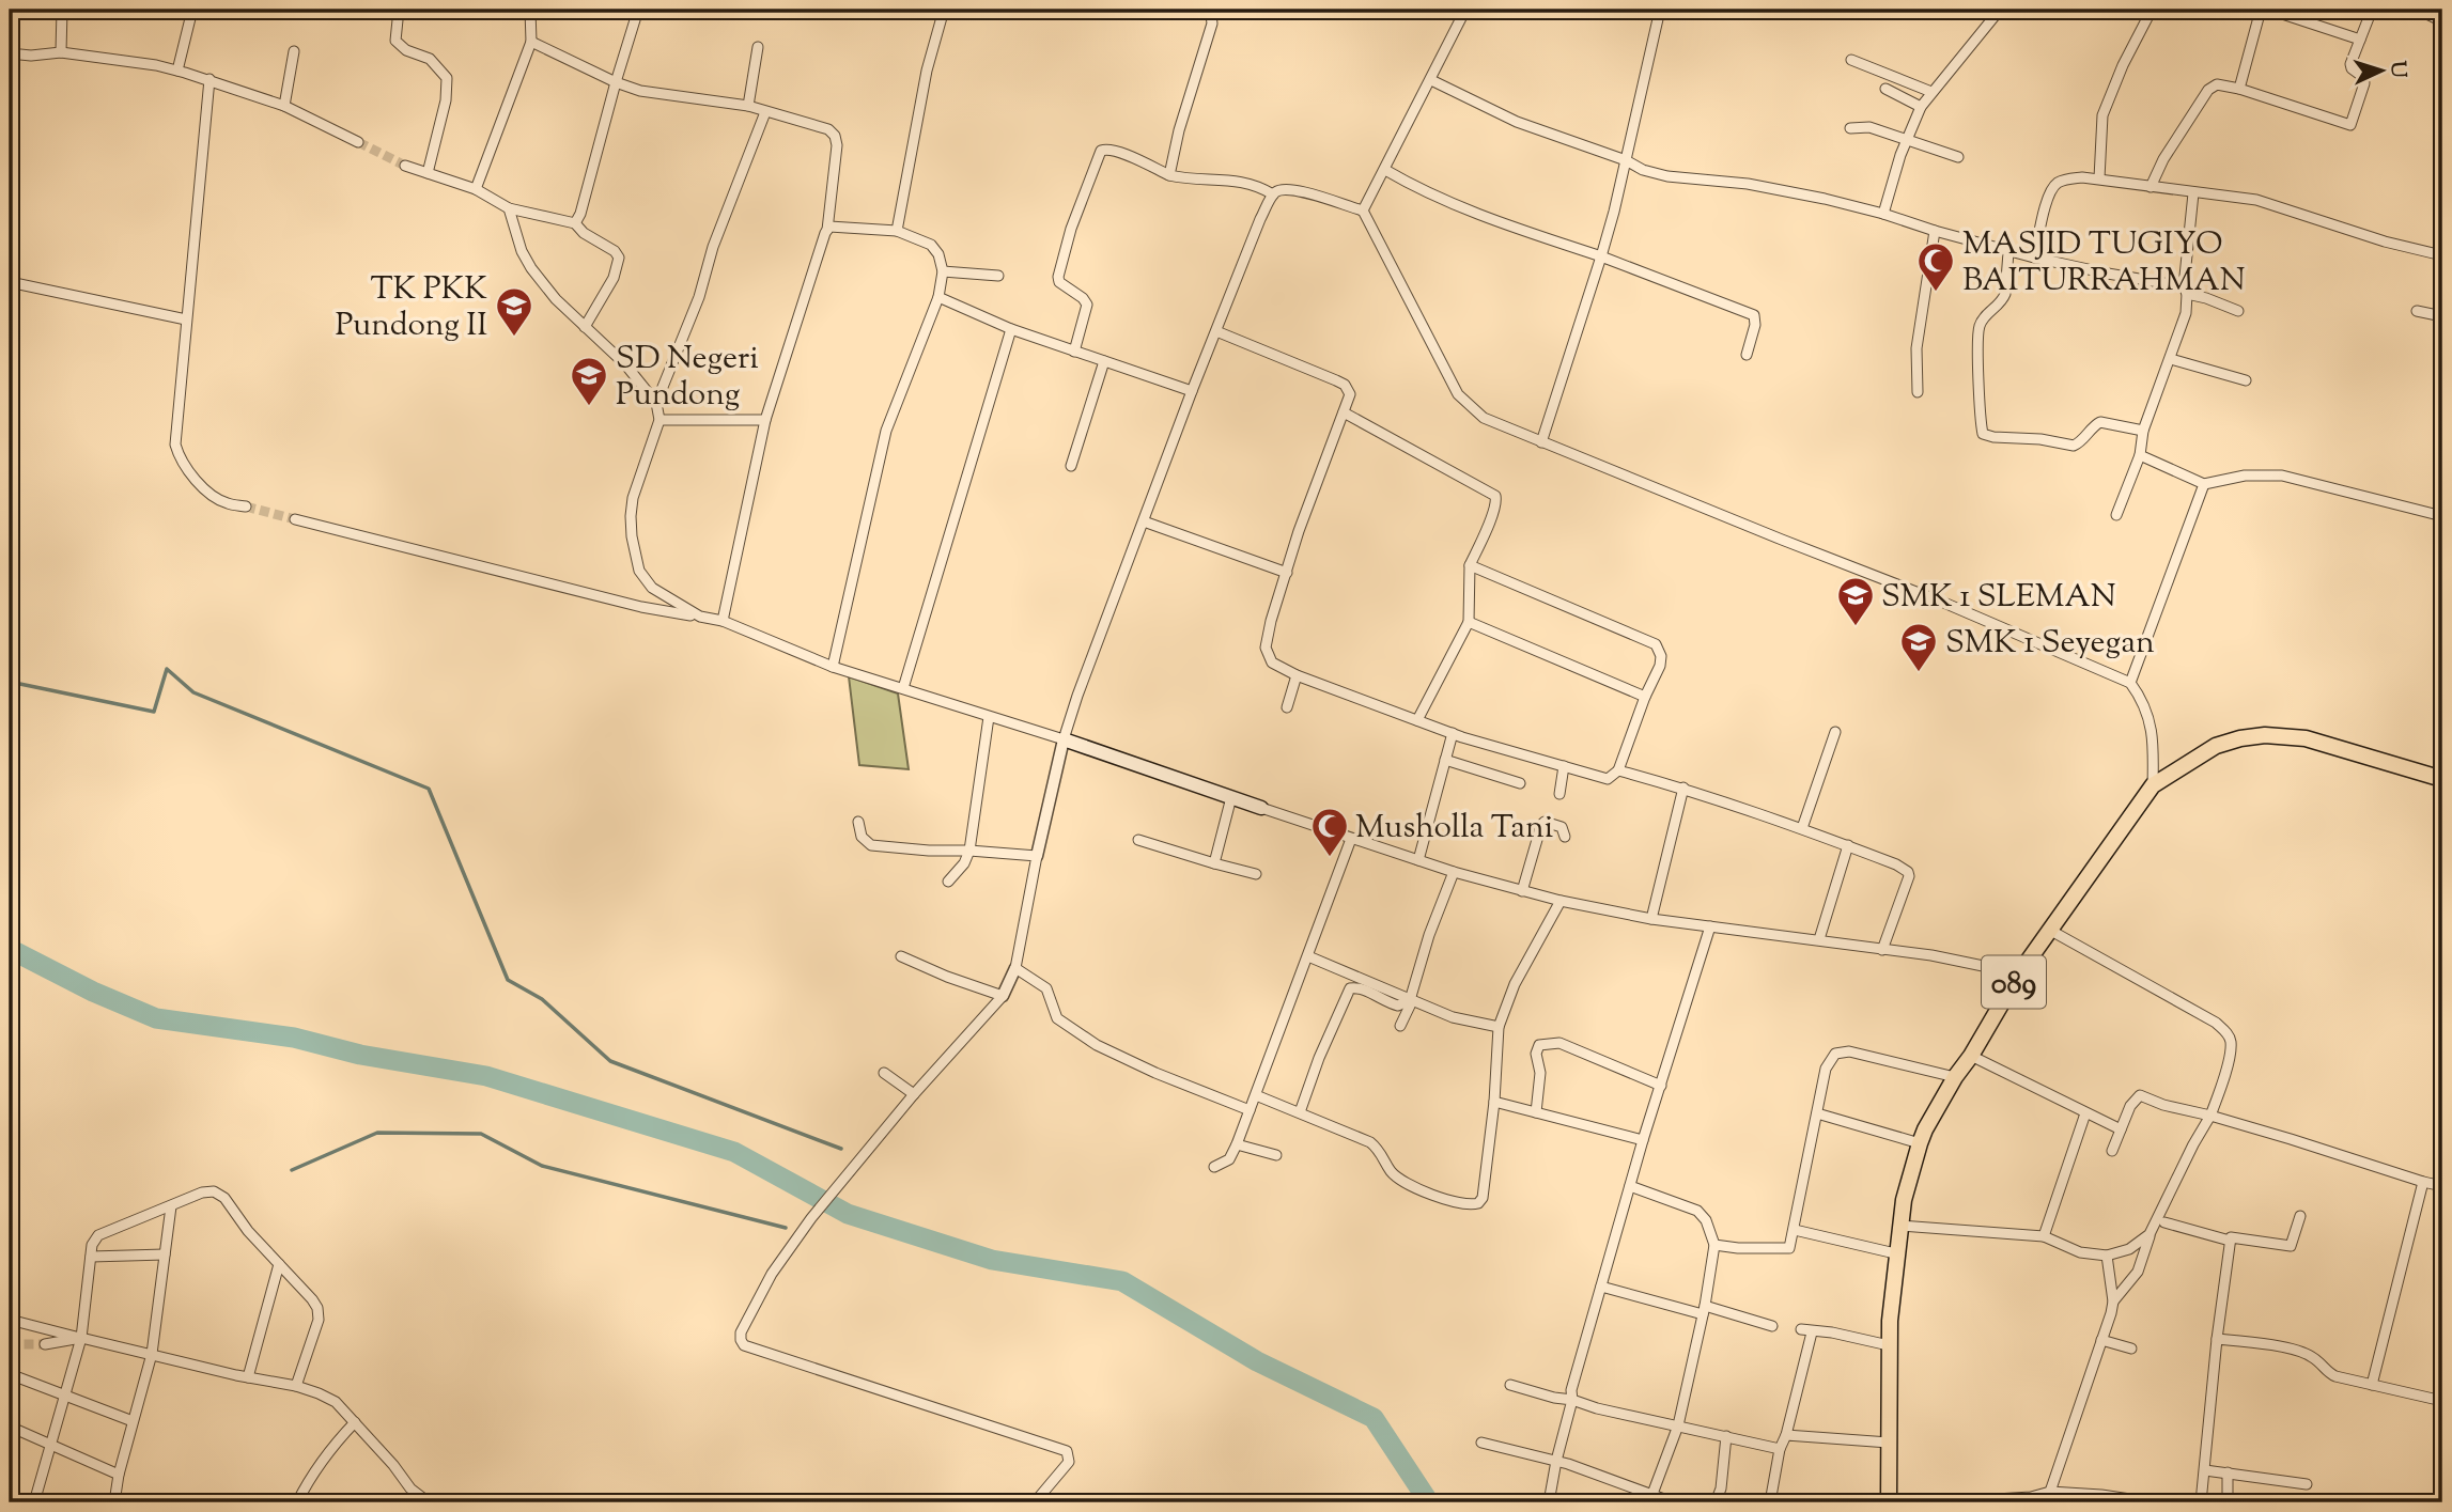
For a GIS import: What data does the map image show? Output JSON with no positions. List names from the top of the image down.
{
  "streets": {
    "main road": ["089"]
  },
  "places": {
    "mosque": ["MASJID TUGIYO BAITURRAHMAN", "Musholla Tani"],
    "school or university": [
      "TK PKK Pundong II",
      "SD Negeri Pundong",
      "SMK 1 SLEMAN",
      "SMK 1 Seyegan"
    ]
  },
  "north": "right"
}
